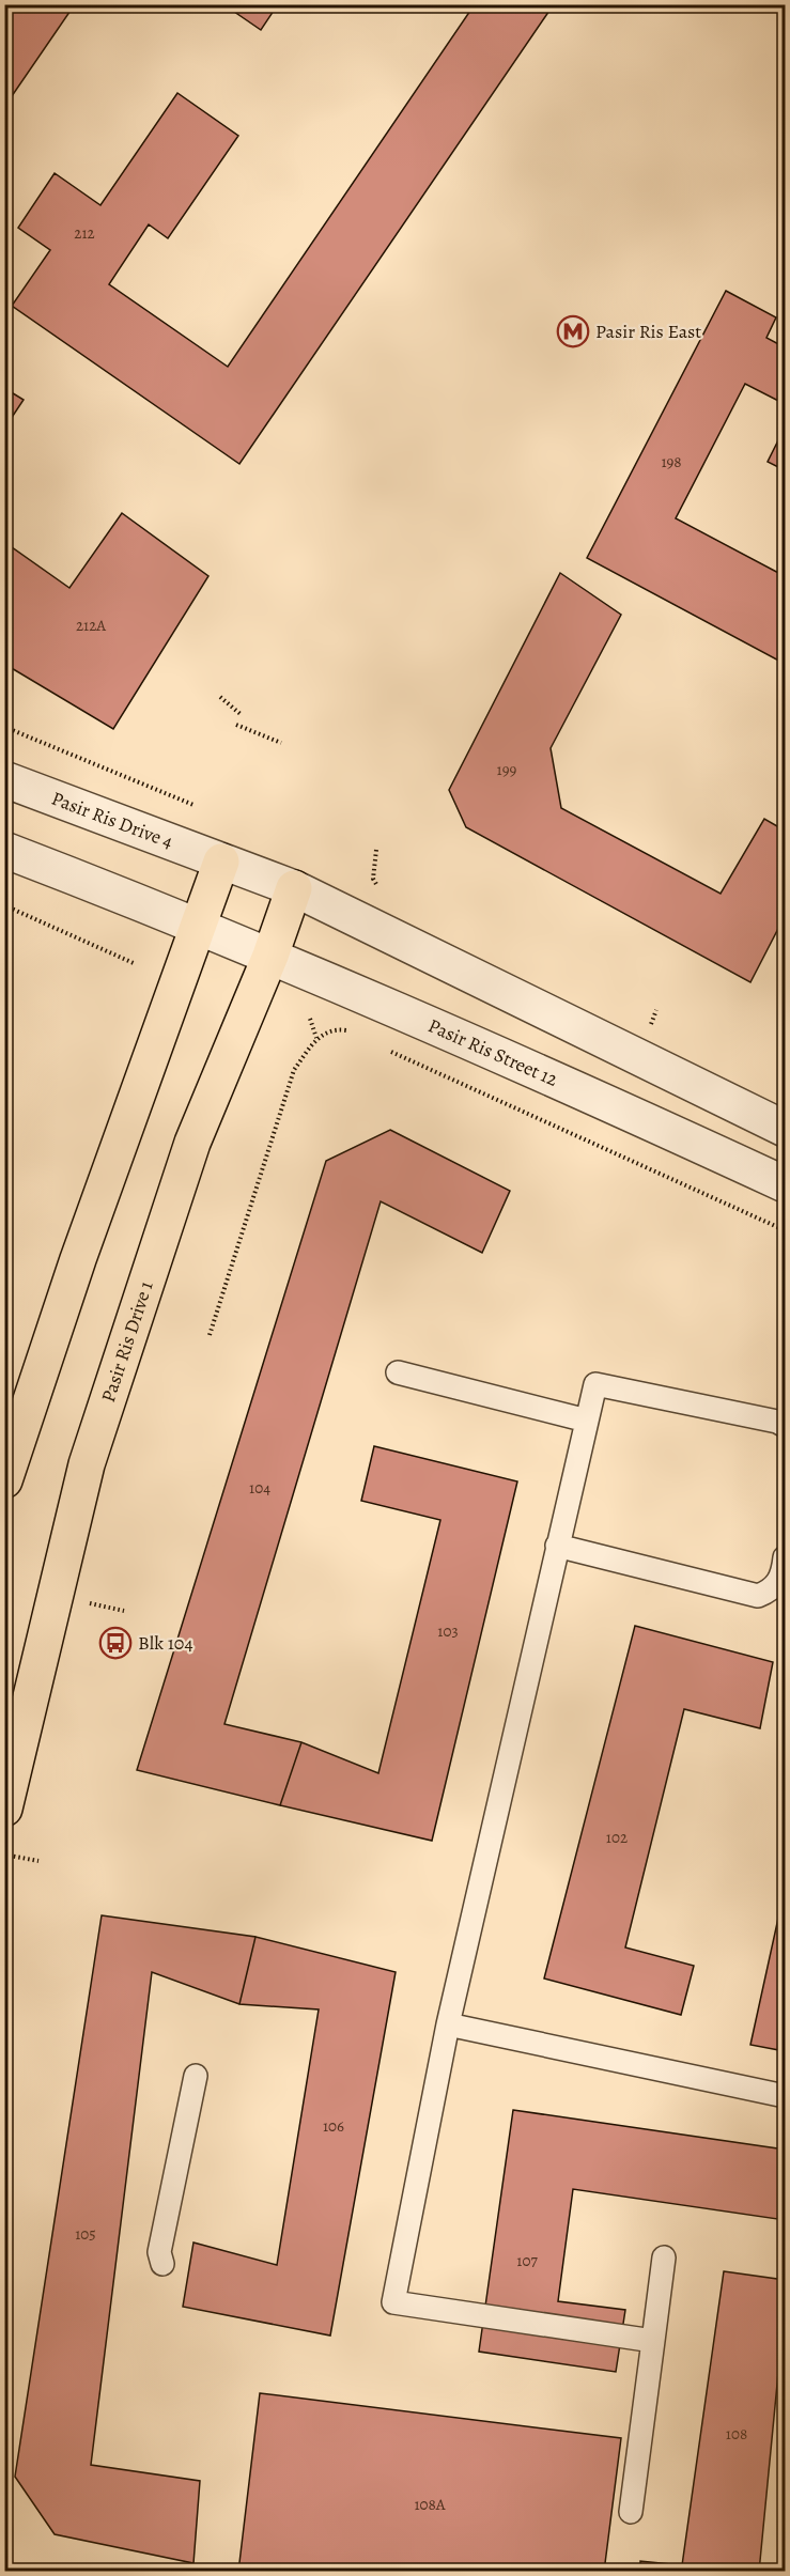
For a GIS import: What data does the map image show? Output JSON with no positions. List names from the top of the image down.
{
  "streets": {
    "main road": ["Pasir Ris Drive 1"],
    "street": ["Pasir Ris Drive 4", "Pasir Ris Street 12"]
  },
  "crossings": [
    ["Pasir Ris Street 12", "Pasir Ris Drive 1"]
  ],
  "places": {
    "metro station": ["Pasir Ris East"],
    "bus stop": ["Blk 104"]
  },
  "house_numbers": [
    "212",
    "198",
    "212A",
    "199",
    "104",
    "103",
    "102",
    "106",
    "105",
    "107",
    "108",
    "108A"
  ]
}
